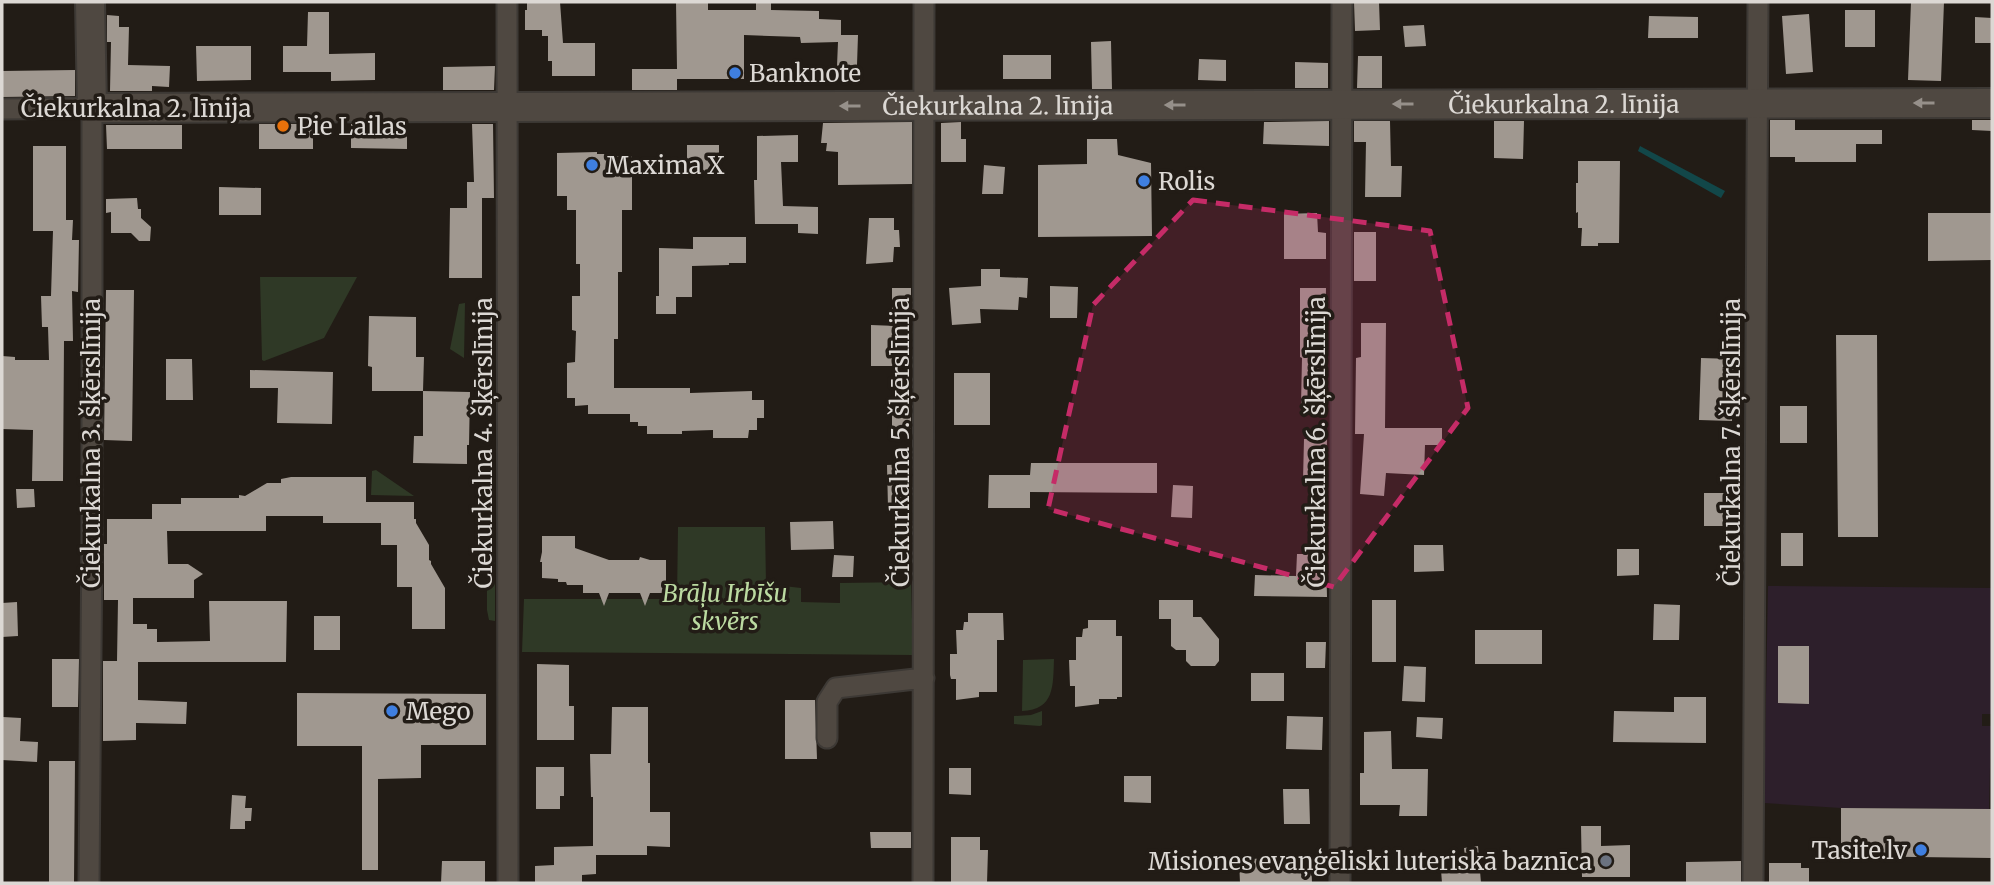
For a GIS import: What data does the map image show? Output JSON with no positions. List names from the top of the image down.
{
  "streets": {
    "street": [
      "Čiekurkalna 2. līnija",
      "Čiekurkalna 5. šķērslīnija",
      "Čiekurkalna 6. šķērslīnija",
      "Čiekurkalna 7. šķērslīnija",
      "Čiekurkalna 3. šķērslīnija",
      "Čiekurkalna 4. šķērslīnija"
    ]
  },
  "crossings": [
    ["Čiekurkalna 2. līnija", "Čiekurkalna 5. šķērslīnija"],
    ["Čiekurkalna 2. līnija", "Čiekurkalna 6. šķērslīnija"],
    ["Čiekurkalna 2. līnija", "Čiekurkalna 7. šķērslīnija"],
    ["Čiekurkalna 2. līnija", "Čiekurkalna 3. šķērslīnija"],
    ["Čiekurkalna 2. līnija", "Čiekurkalna 4. šķērslīnija"]
  ],
  "one_way": ["Čiekurkalna 2. līnija"],
  "parks": ["Brāļu Irbīšu skvērs"],
  "places": [
    "Banknote",
    "Pie Lailas",
    "Maxima X",
    "Rolis",
    "Mego",
    "Tasite.lv",
    "Misiones evaņģēliski luteriskā baznīca"
  ]
}
